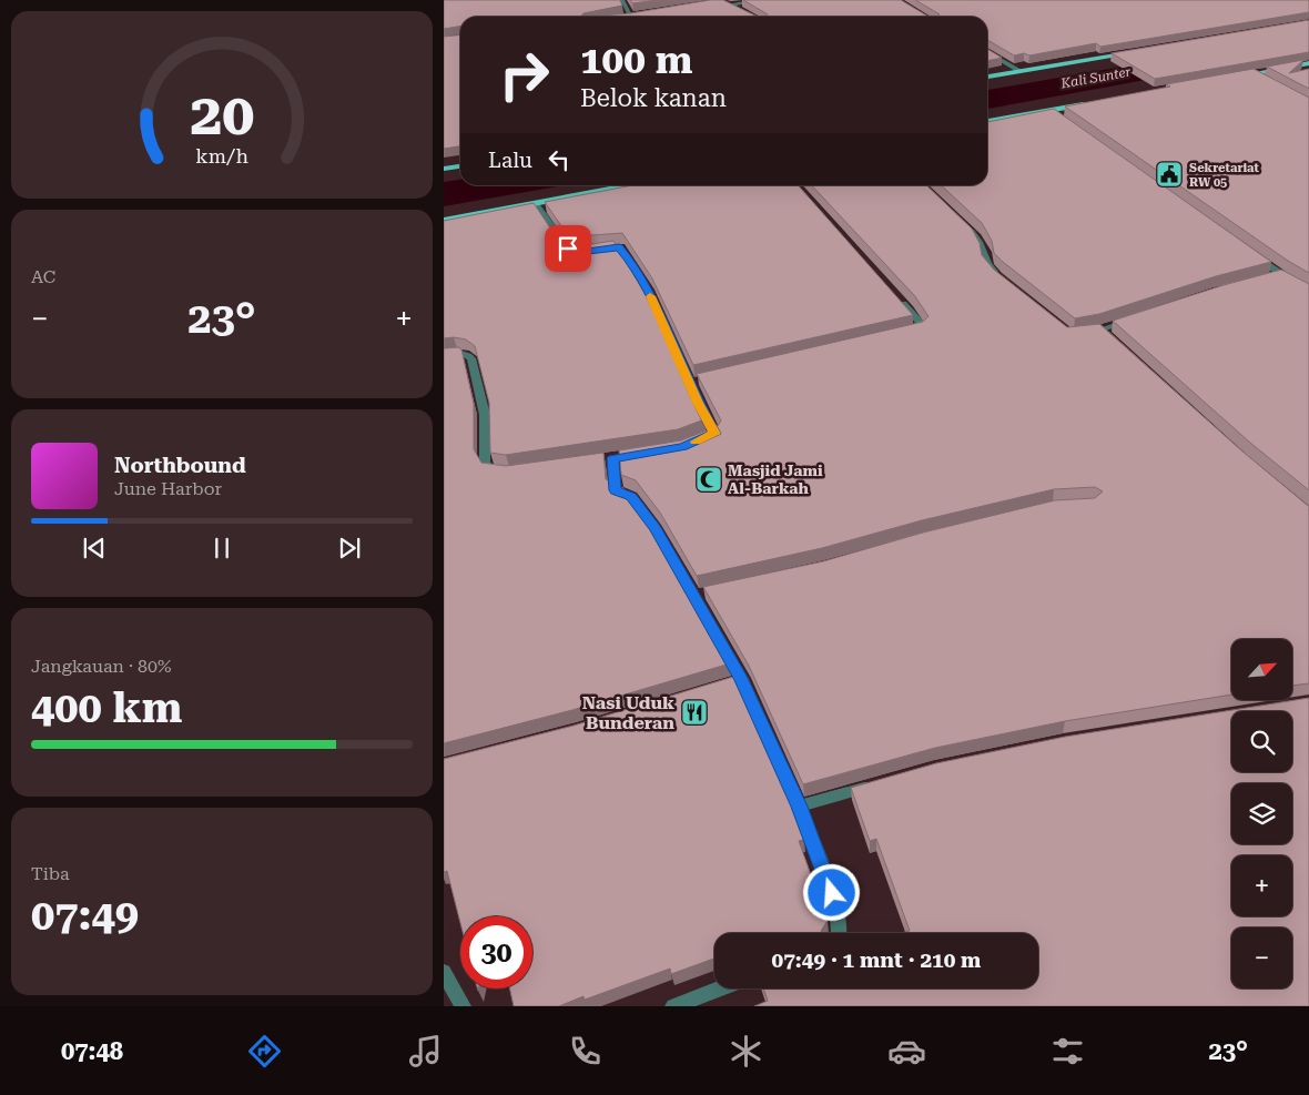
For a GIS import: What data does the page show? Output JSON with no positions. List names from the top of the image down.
{
  "water": ["Kali Sunter"],
  "places": {
    "public building": ["Sekretariat RW 05"],
    "mosque": ["Masjid Jami Al-Barkah"],
    "restaurant": ["Nasi Uduk Bunderan"]
  },
  "north": "top right",
  "page": {
    "turn": ["100 m", "Belok kanan"],
    "then": "Lalu",
    "tile": [
      "AC",
      ["Jangkauan · 80%", "400 km"],
      ["Tiba", "07:49"]
    ],
    "heat": ["−", "23°", "+"],
    "song": ["Northbound", "June Harbor"],
    "map_buttons": ["+", "−"],
    "limit": "30",
    "trip": "07:49 · 1 mnt · 210 m",
    "tabs": ["07:48", "23°"],
    "gauge": ["20", "km/h"]
  }
}
